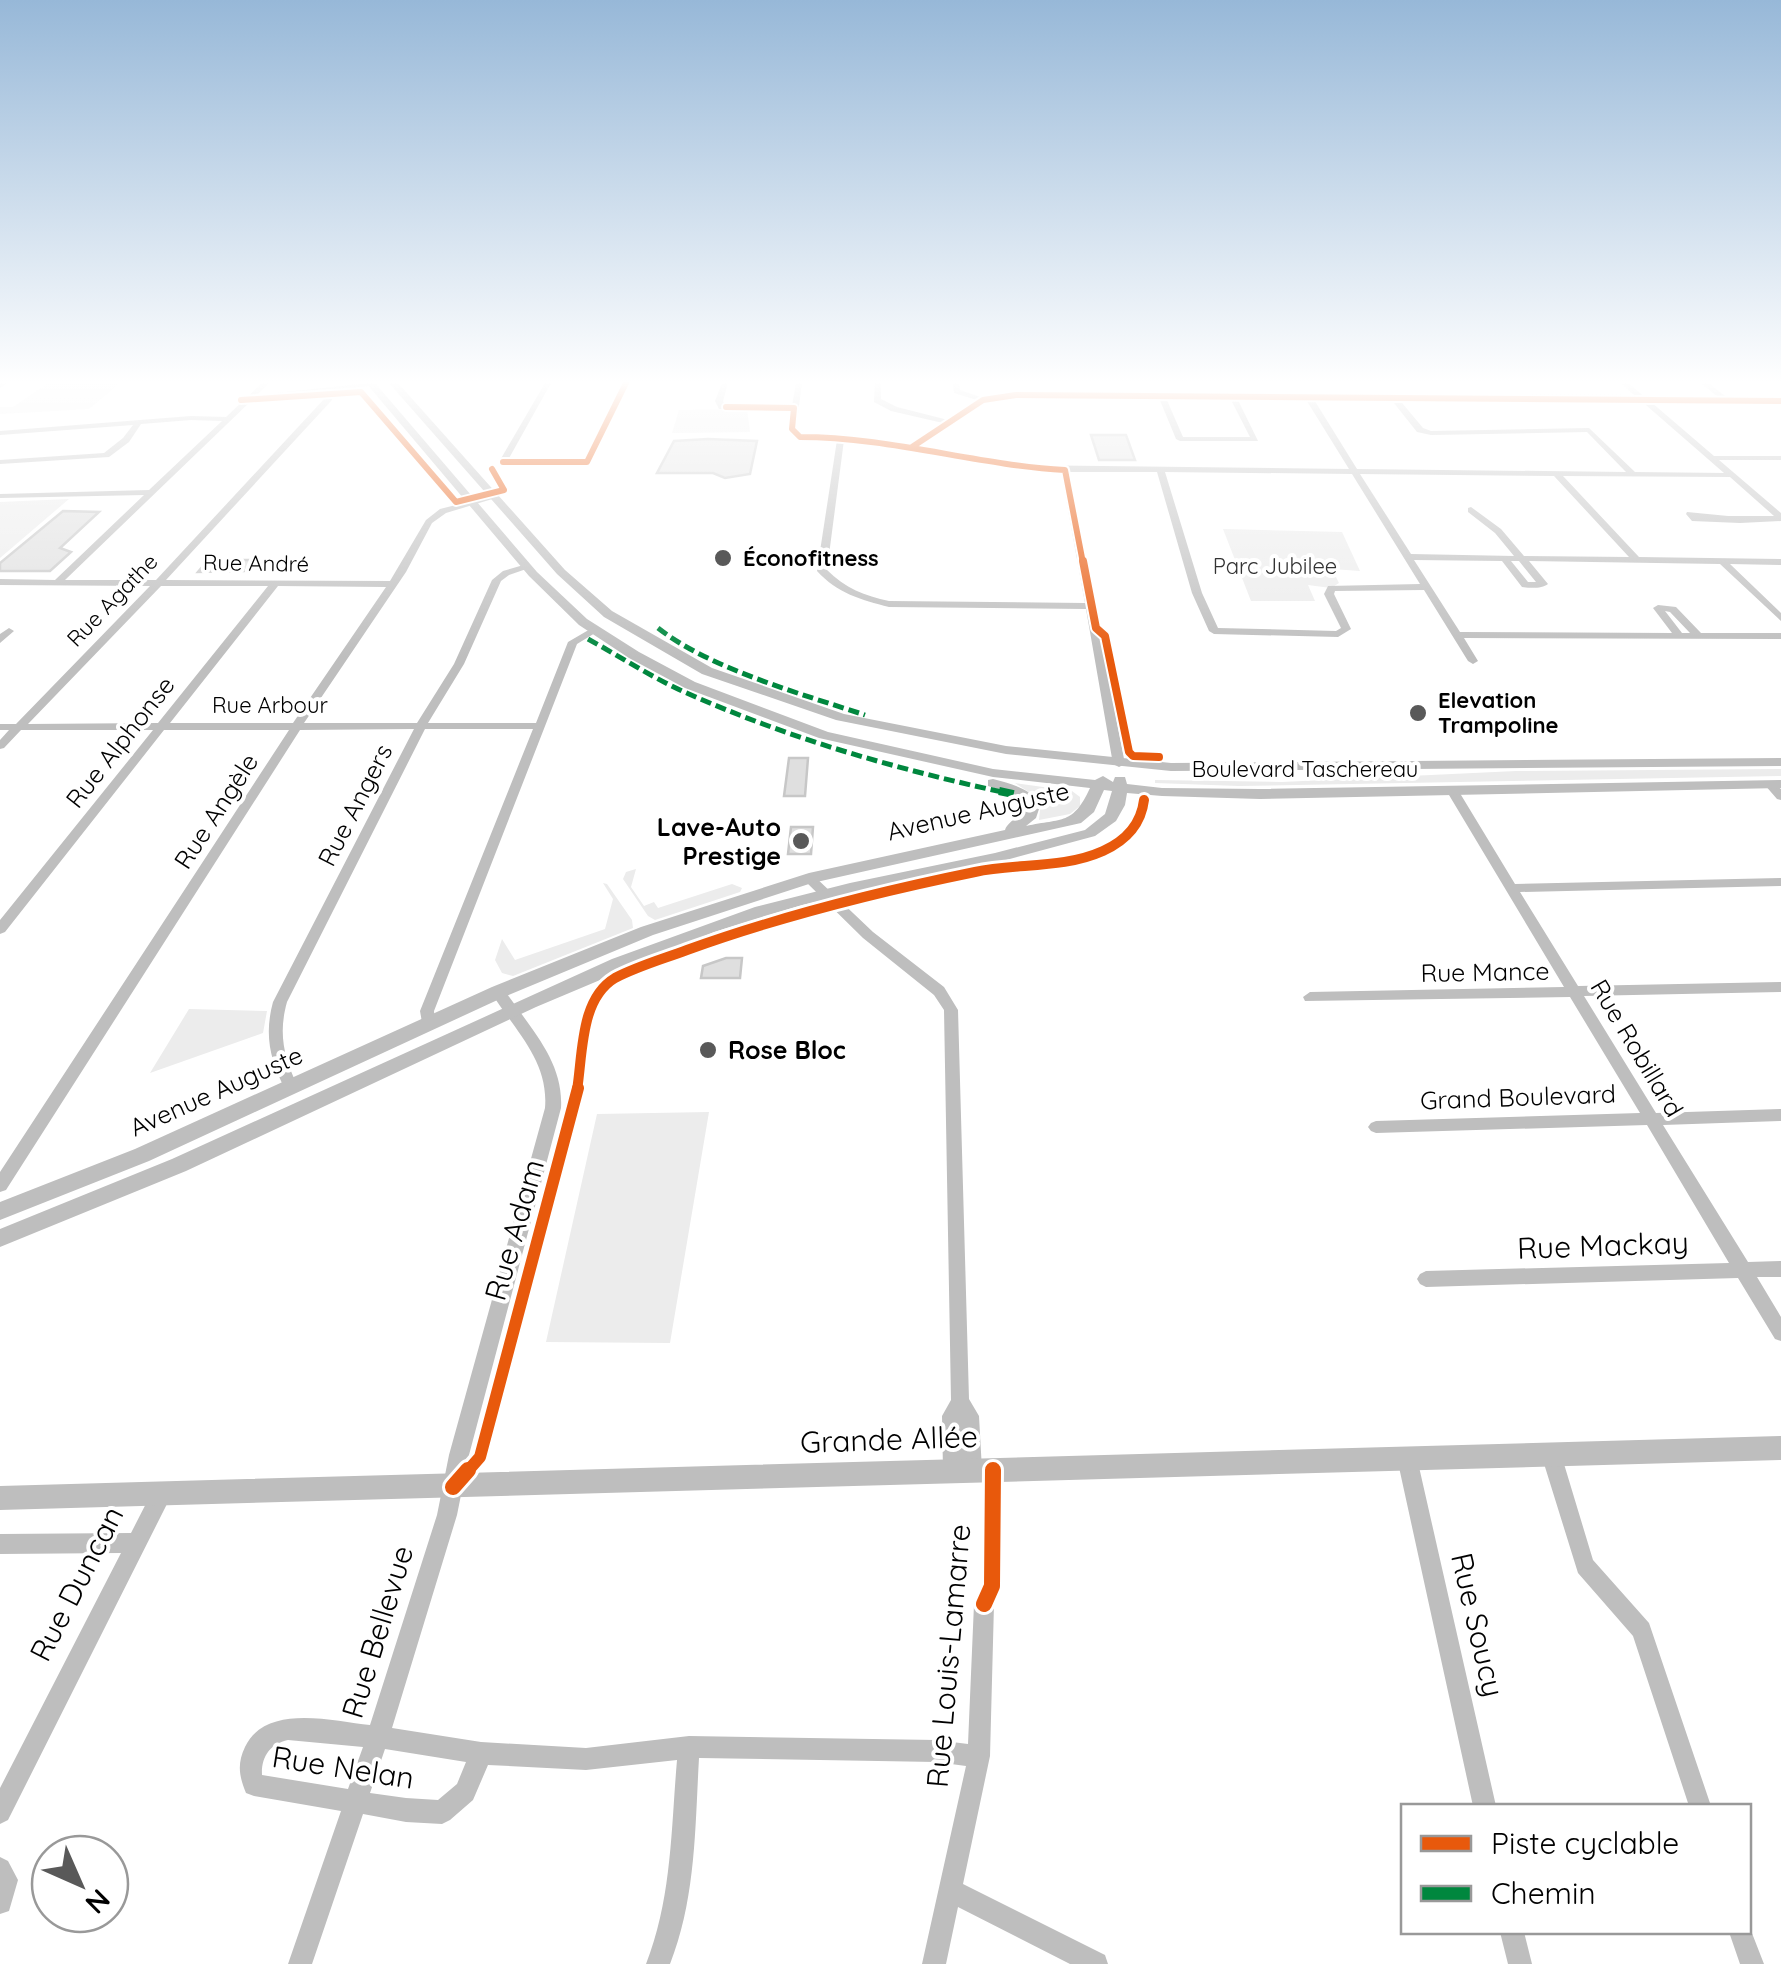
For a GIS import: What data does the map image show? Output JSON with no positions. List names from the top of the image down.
{
  "streets": {
    "main road": ["Boulevard Taschereau", "Avenue Auguste", "Grande Allée"],
    "street": [
      "Rue André",
      "Rue Agathe",
      "Rue Arbour",
      "Rue Alphonse",
      "Rue Angers",
      "Rue Angèle",
      "Rue Mance",
      "Rue Robillard",
      "Grand Boulevard",
      "Rue Adam",
      "Rue Mackay",
      "Rue Duncan",
      "Rue Soucy",
      "Rue Bellevue",
      "Rue Louis-Lamarre",
      "Rue Nelan"
    ]
  },
  "crossings": [
    ["Rue André", "Rue Agathe"],
    ["Rue André", "Rue Alphonse"],
    ["Rue André", "Rue Angèle"],
    ["Rue Agathe", "Rue Arbour"],
    ["Rue Arbour", "Rue Alphonse"],
    ["Rue Arbour", "Rue Angers"],
    ["Rue Arbour", "Rue Angèle"],
    ["Boulevard Taschereau", "Rue Angers"],
    ["Boulevard Taschereau", "Rue Angèle"],
    ["Boulevard Taschereau", "Avenue Auguste"],
    ["Boulevard Taschereau", "Rue Robillard"],
    ["Rue Angers", "Avenue Auguste"],
    ["Avenue Auguste", "Rue Adam"],
    ["Rue Mance", "Rue Robillard"],
    ["Rue Robillard", "Grand Boulevard"],
    ["Rue Robillard", "Rue Mackay"],
    ["Rue Adam", "Grande Allée"],
    ["Rue Adam", "Rue Bellevue"],
    ["Grande Allée", "Rue Duncan"],
    ["Grande Allée", "Rue Soucy"],
    ["Grande Allée", "Rue Bellevue"],
    ["Rue Bellevue", "Rue Nelan"],
    ["Rue Louis-Lamarre", "Rue Nelan"]
  ],
  "parks": ["Parc Jubilee"],
  "places": [
    "Éconofitness",
    "Elevation Trampoline",
    "Lave-Auto Prestige",
    "Rose Bloc"
  ],
  "legend": ["Piste cyclable", "Chemin"],
  "north": "bottom right"
}
